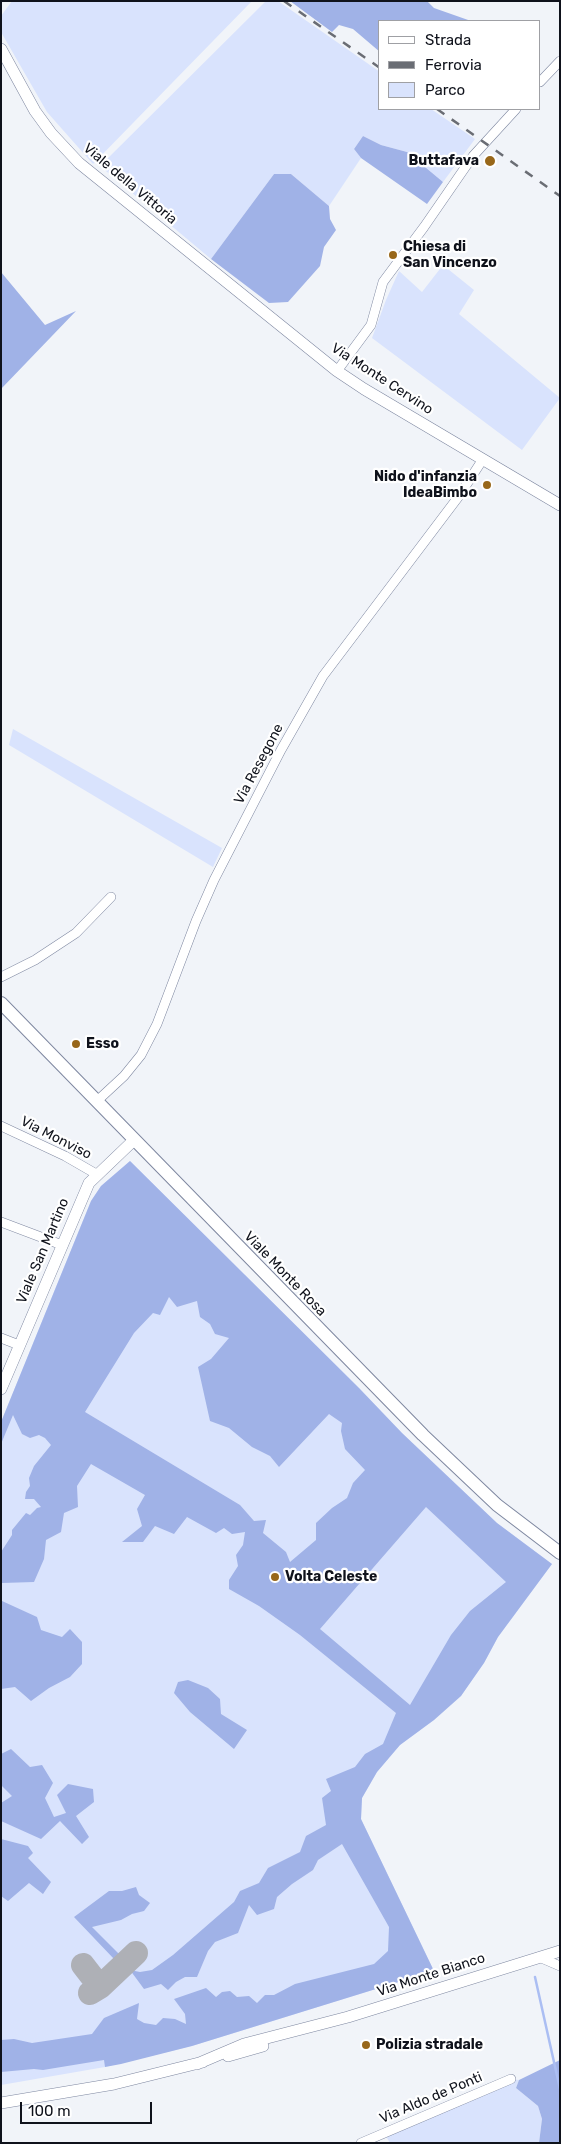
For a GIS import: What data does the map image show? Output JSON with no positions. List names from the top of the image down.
{
  "streets": {
    "main road": ["Viale Monte Rosa"],
    "street": [
      "Viale della Vittoria",
      "Via Monte Cervino",
      "Via Resegone",
      "Via Monviso",
      "Viale San Martino",
      "Via Monte Bianco",
      "Via Aldo de Ponti"
    ]
  },
  "crossings": [
    ["Viale della Vittoria", "Via Monte Cervino"],
    ["Via Monte Cervino", "Via Resegone"],
    ["Via Resegone", "Viale Monte Rosa"],
    ["Via Monviso", "Viale San Martino"],
    ["Viale San Martino", "Viale Monte Rosa"]
  ],
  "places": [
    "Buttafava",
    "Chiesa di San Vincenzo",
    "Nido d'infanzia IdeaBimbo",
    "Esso",
    "Volta Celeste",
    "Polizia stradale"
  ],
  "legend": ["Strada", "Ferrovia", "Parco"],
  "scale_bar": "100 m"
}
